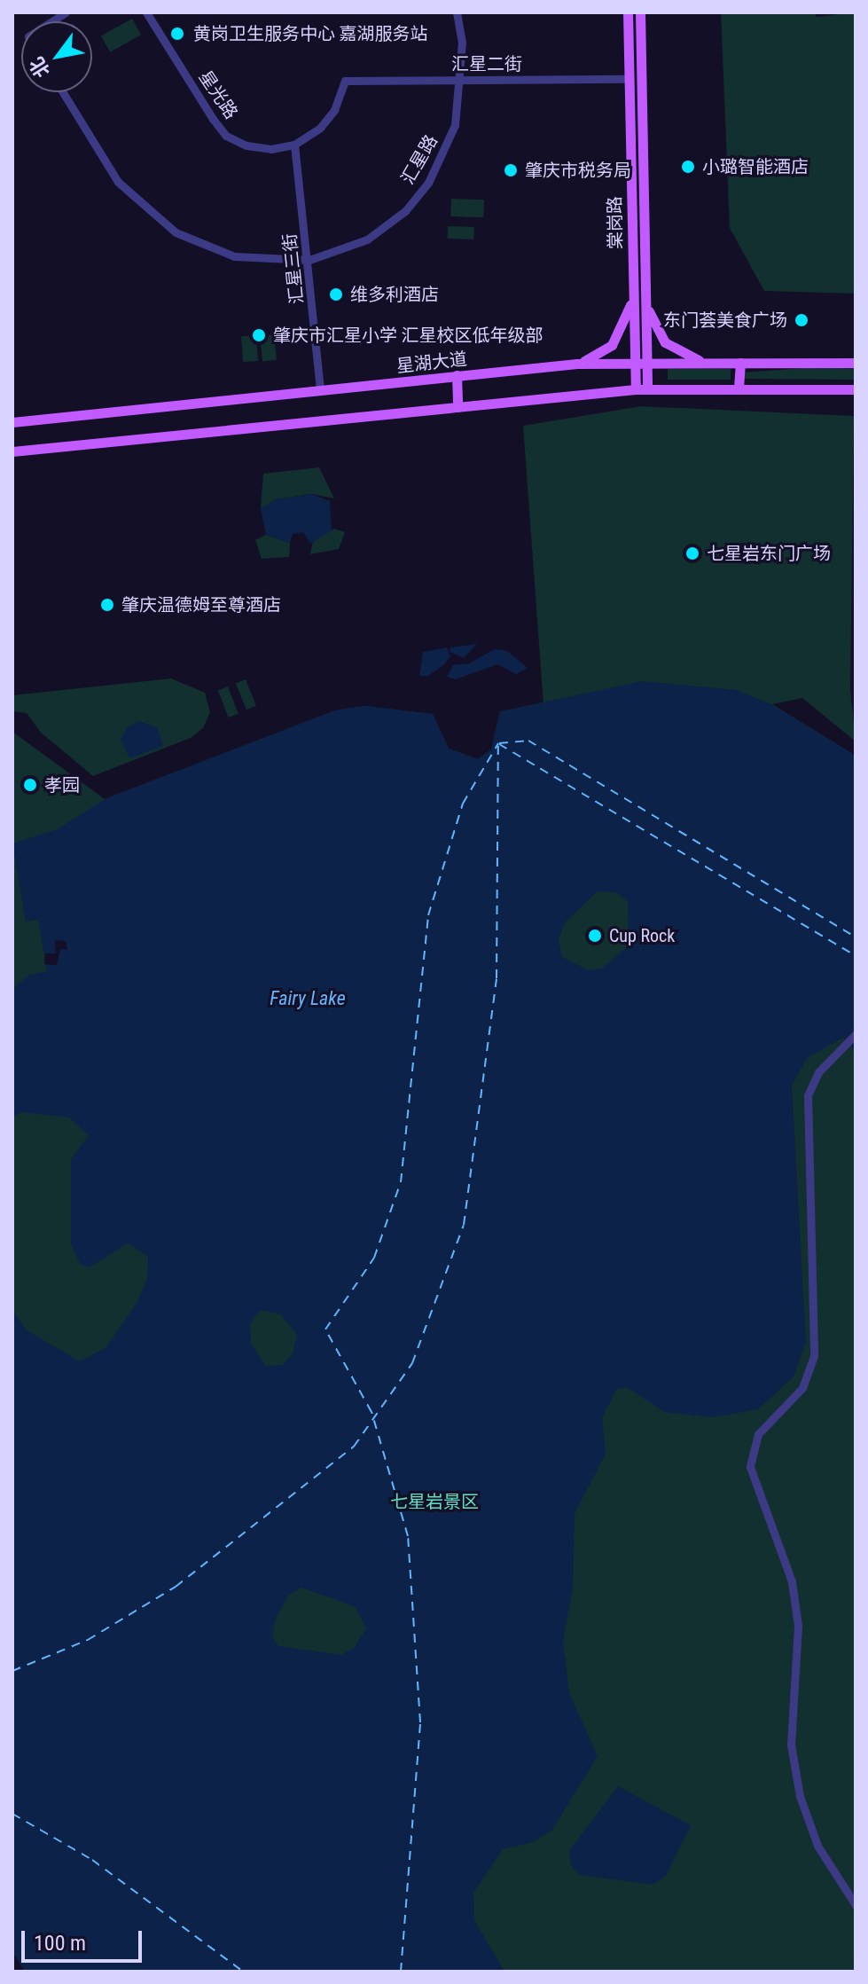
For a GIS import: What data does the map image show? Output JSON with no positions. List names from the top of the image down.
{
  "streets": {
    "main road": ["棠岗路", "星湖大道"],
    "street": [
      "汇星二街",
      "星光路",
      "汇星路",
      "汇星三街"
    ]
  },
  "crossings": [
    ["汇星二街", "星光路"],
    ["汇星二街", "汇星路"],
    ["汇星二街", "棠岗路"],
    ["汇星二街", "汇星三街"],
    ["星光路", "汇星三街"],
    ["汇星路", "汇星三街"],
    ["棠岗路", "星湖大道"],
    ["汇星三街", "星湖大道"]
  ],
  "water": ["Fairy Lake"],
  "parks": ["七星岩景区"],
  "places": [
    "黄岗卫生服务中心 嘉湖服务站",
    "小璐智能酒店",
    "肇庆市税务局",
    "维多利酒店",
    "东门荟美食广场",
    "肇庆市汇星小学 汇星校区低年级部",
    "七星岩东门广场",
    "肇庆温德姆至尊酒店",
    "孝园",
    "Cup Rock"
  ],
  "scale_bar": "100 m",
  "north": "bottom left"
}
